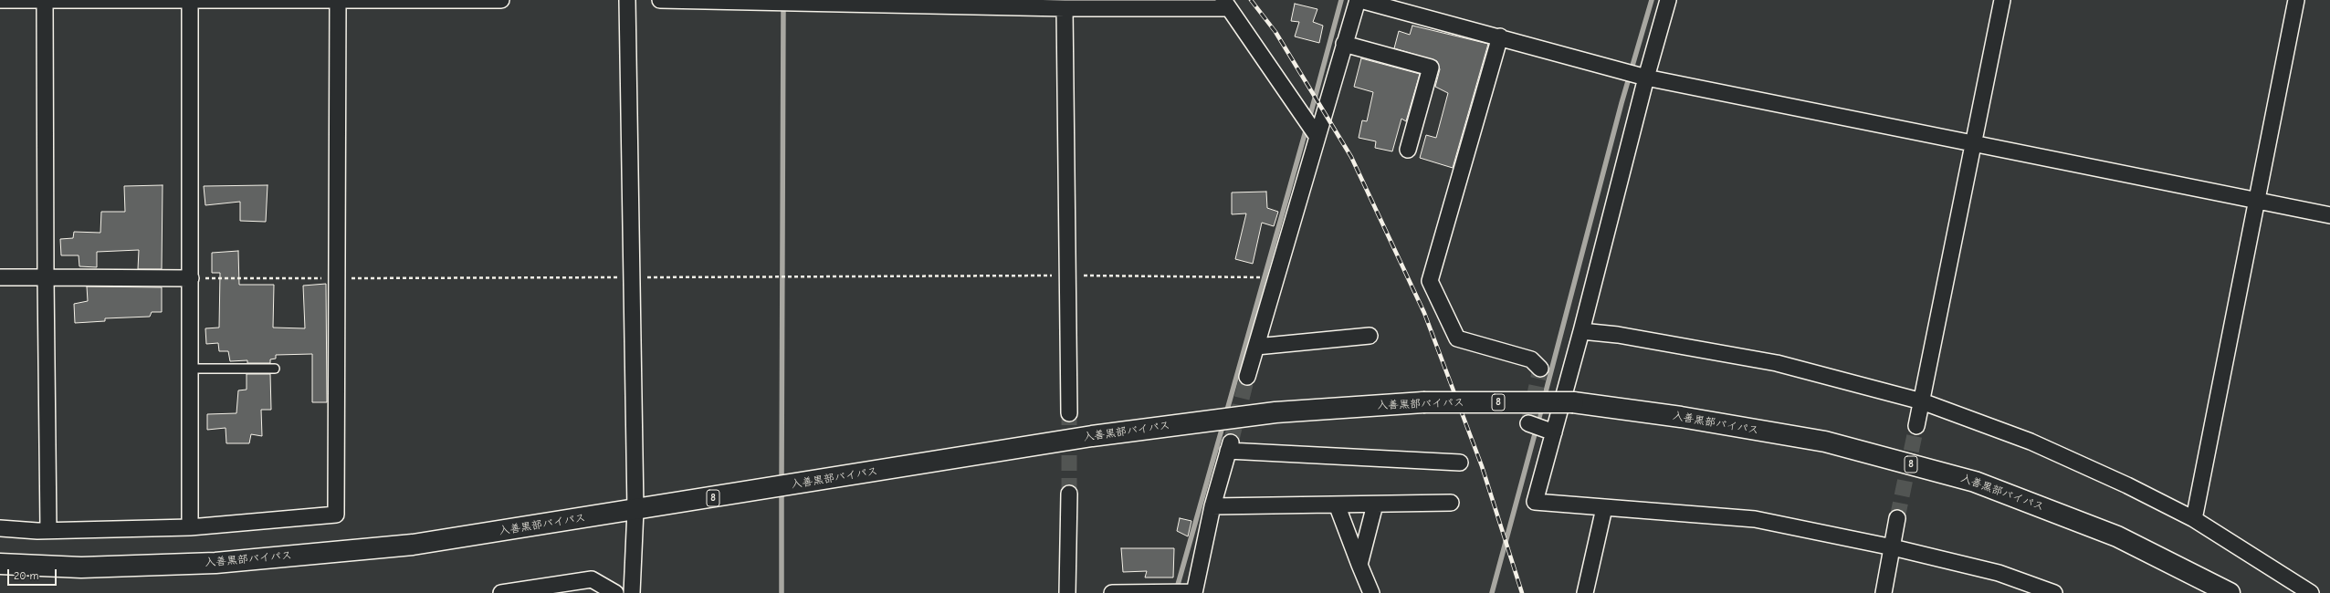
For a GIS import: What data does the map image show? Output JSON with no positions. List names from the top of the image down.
{
  "streets": {
    "highway": ["8", "入善黒部バイパス"]
  },
  "scale_bar": "20 m"
}
